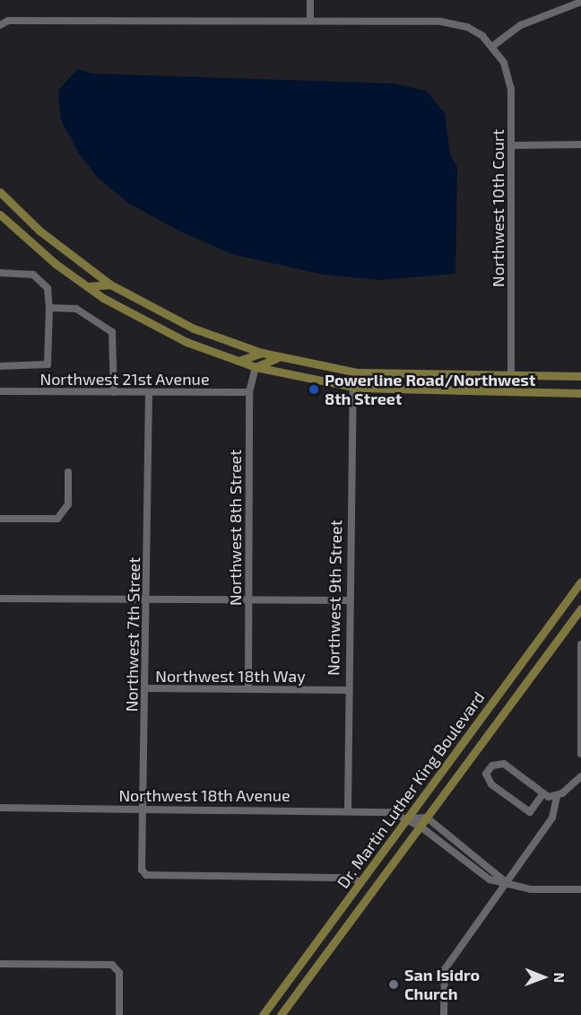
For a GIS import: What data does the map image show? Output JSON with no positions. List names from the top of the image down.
{
  "streets": {
    "main road": ["Dr. Martin Luther King Boulevard"],
    "street": [
      "Northwest 10th Court",
      "Northwest 21st Avenue",
      "Northwest 8th Street",
      "Northwest 9th Street",
      "Northwest 7th Street",
      "Northwest 18th Way",
      "Northwest 18th Avenue"
    ]
  },
  "crossings": [
    ["Northwest 21st Avenue", "Northwest 8th Street"],
    ["Northwest 21st Avenue", "Northwest 7th Street"],
    ["Northwest 8th Street", "Northwest 18th Way"],
    ["Northwest 9th Street", "Northwest 18th Way"],
    ["Northwest 9th Street", "Northwest 18th Avenue"],
    ["Northwest 7th Street", "Northwest 18th Way"],
    ["Northwest 7th Street", "Dr. Martin Luther King Boulevard"],
    ["Northwest 7th Street", "Northwest 18th Avenue"],
    ["Dr. Martin Luther King Boulevard", "Northwest 18th Avenue"]
  ],
  "places": ["Powerline Road/Northwest 8th Street", "San Isidro Church"],
  "north": "right"
}
